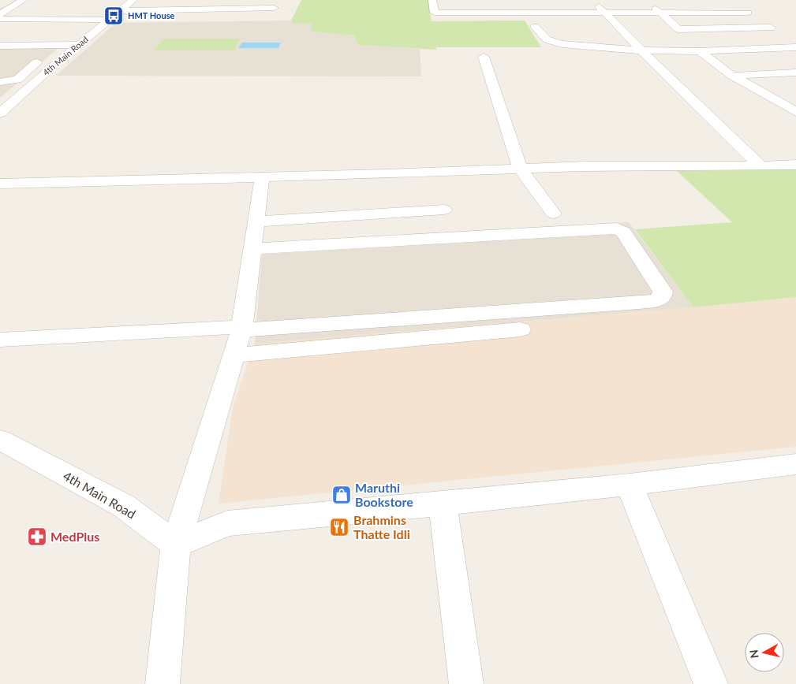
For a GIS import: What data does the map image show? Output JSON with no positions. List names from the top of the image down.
{
  "streets": {
    "street": ["4th Main Road"]
  },
  "places": {
    "bus stop": ["HMT House"],
    "shop": ["Maruthi Bookstore"],
    "restaurant": ["Brahmins Thatte Idli"],
    "pharmacy": ["MedPlus"]
  },
  "north": "left"
}
